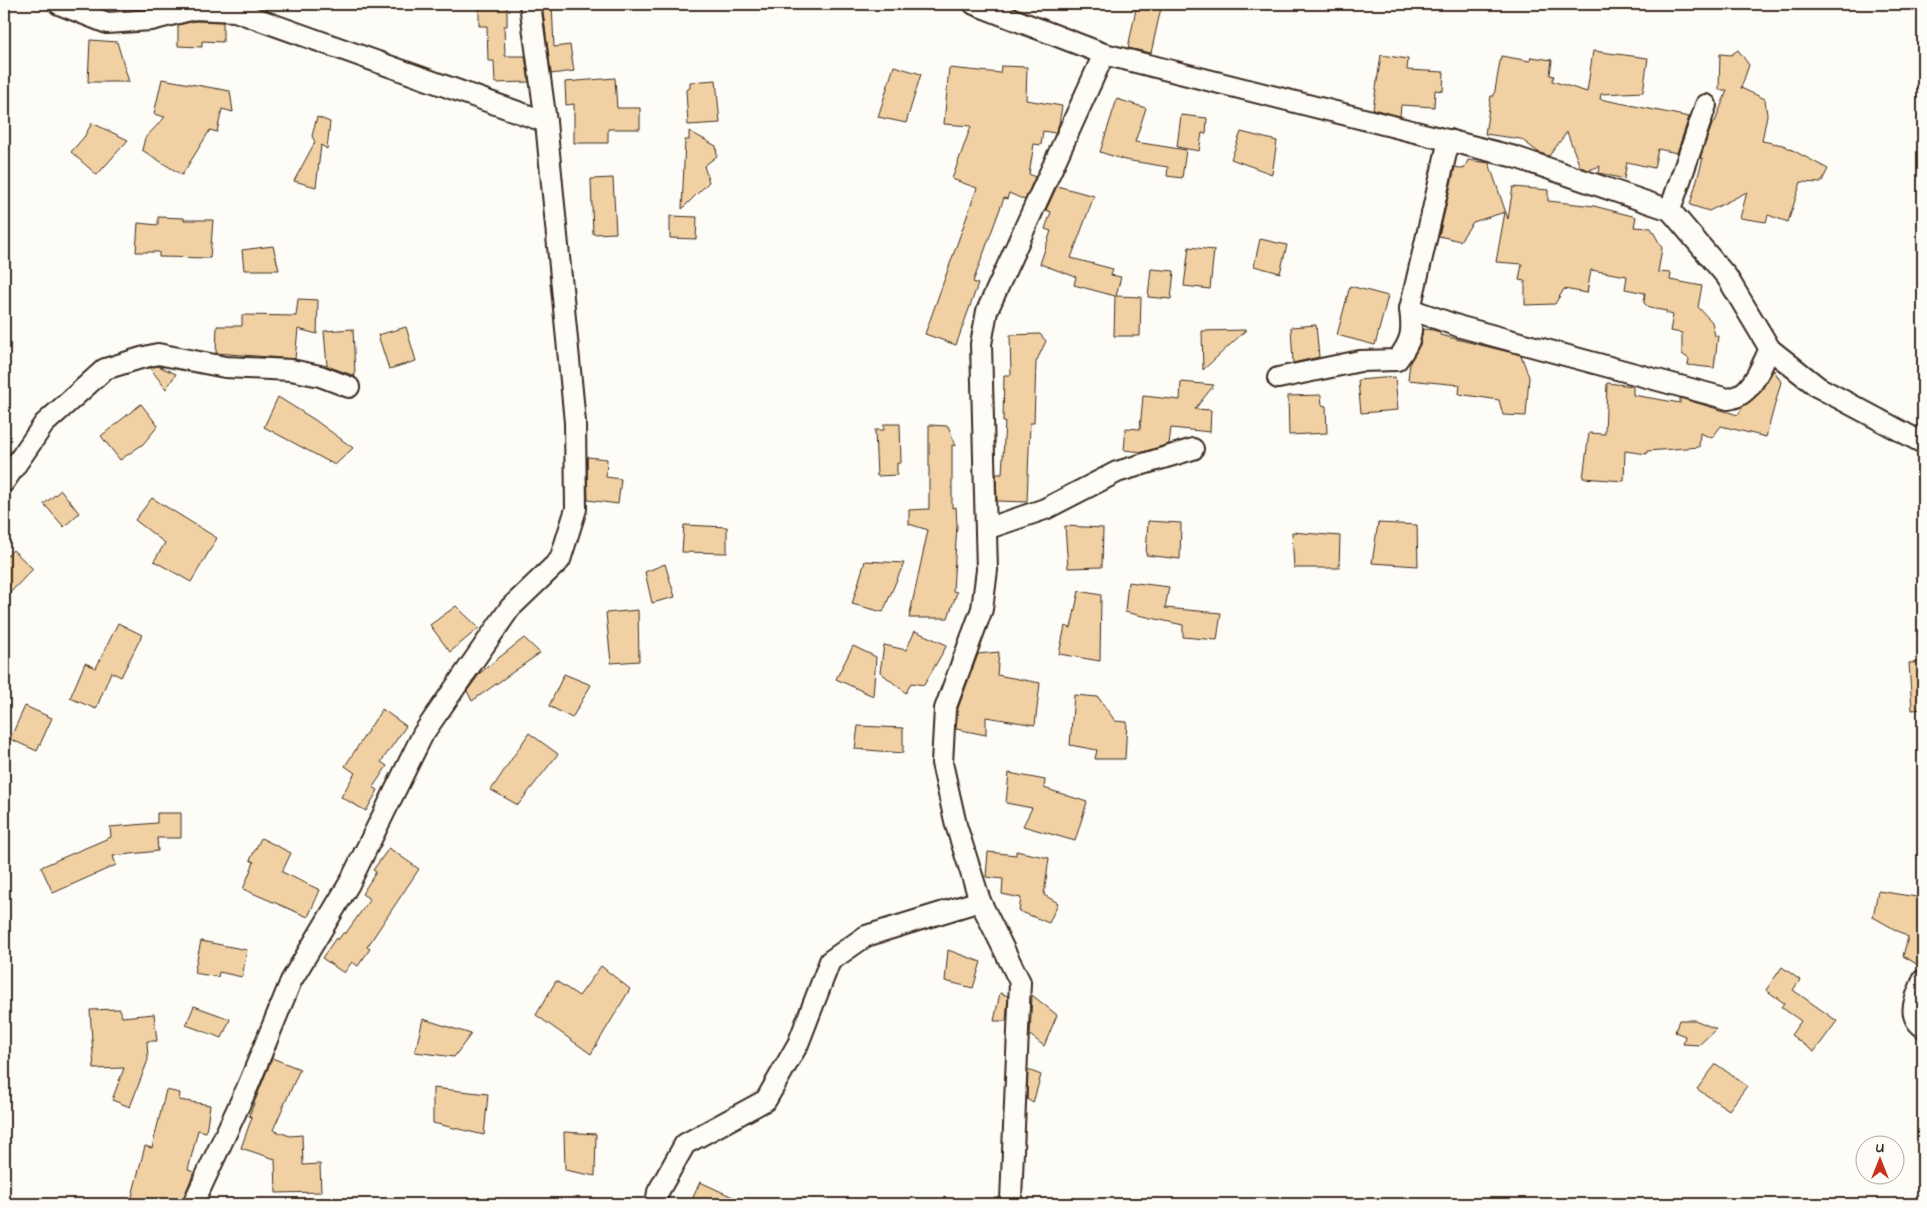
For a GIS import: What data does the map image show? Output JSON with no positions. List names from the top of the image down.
{
  "north": "top"
}
